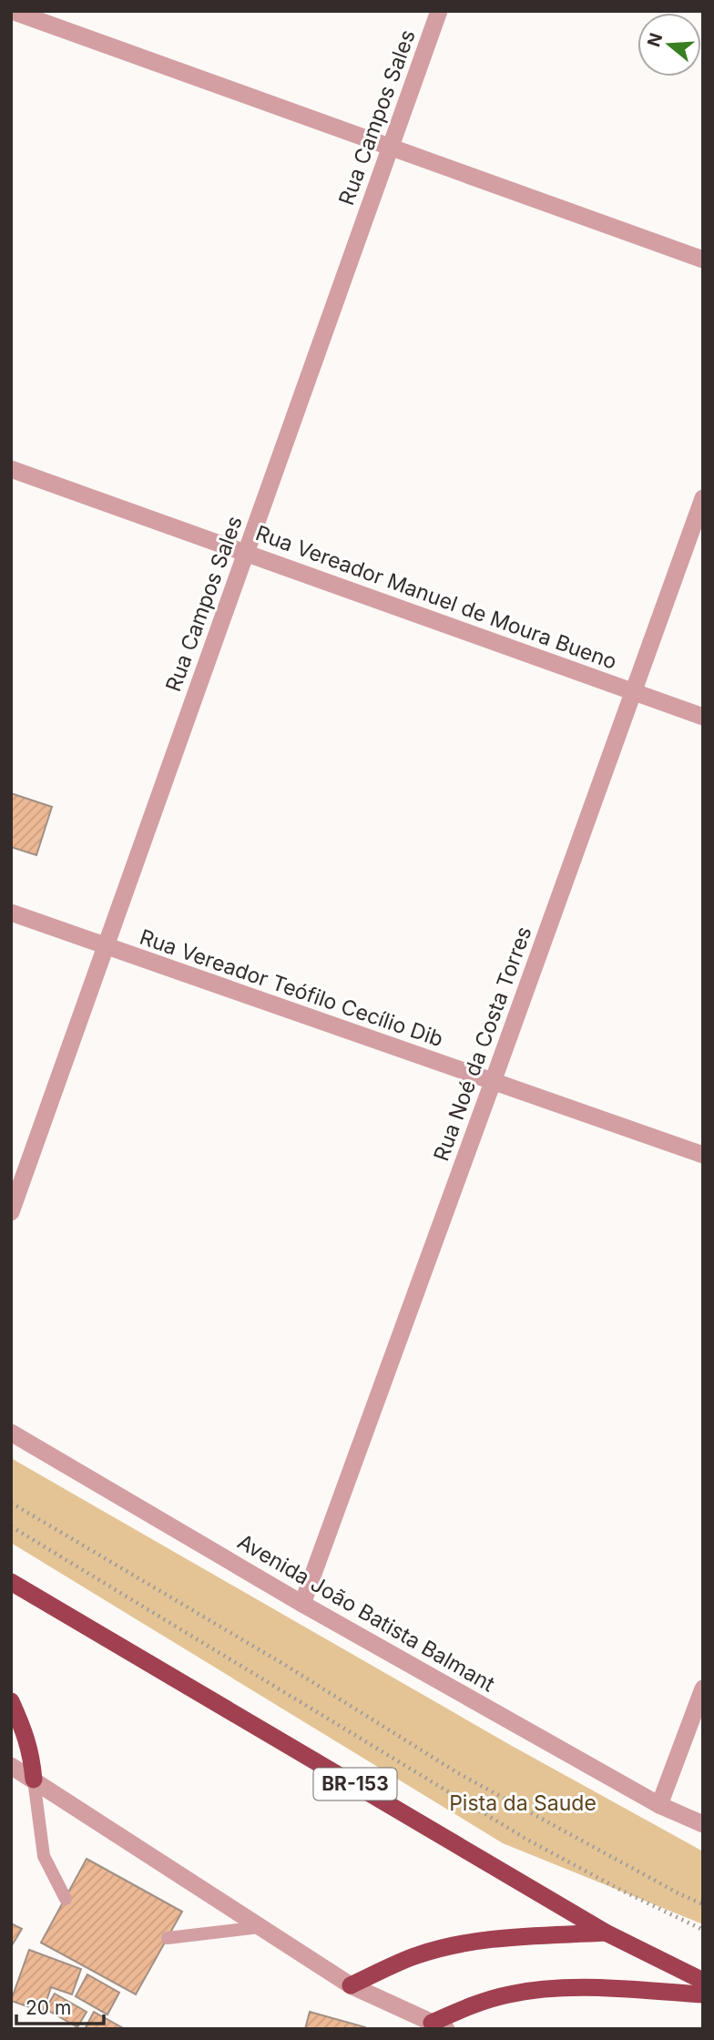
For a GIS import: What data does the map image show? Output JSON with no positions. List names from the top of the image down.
{
  "streets": {
    "highway": ["BR-153"],
    "street": [
      "Rua Campos Sales",
      "Rua Vereador Manuel de Moura Bueno",
      "Rua Vereador Teófilo Cecílio Dib",
      "Rua Noé da Costa Torres",
      "Avenida João Batista Balmant"
    ]
  },
  "crossings": [
    ["Rua Campos Sales", "Rua Vereador Manuel de Moura Bueno"],
    ["Rua Campos Sales", "Rua Vereador Teófilo Cecílio Dib"],
    ["Rua Vereador Manuel de Moura Bueno", "Rua Noé da Costa Torres"],
    ["Rua Vereador Teófilo Cecílio Dib", "Rua Noé da Costa Torres"],
    ["Rua Noé da Costa Torres", "Avenida João Batista Balmant"]
  ],
  "parks": ["Pista da Saude"],
  "scale_bar": "20 m",
  "north": "left"
}
